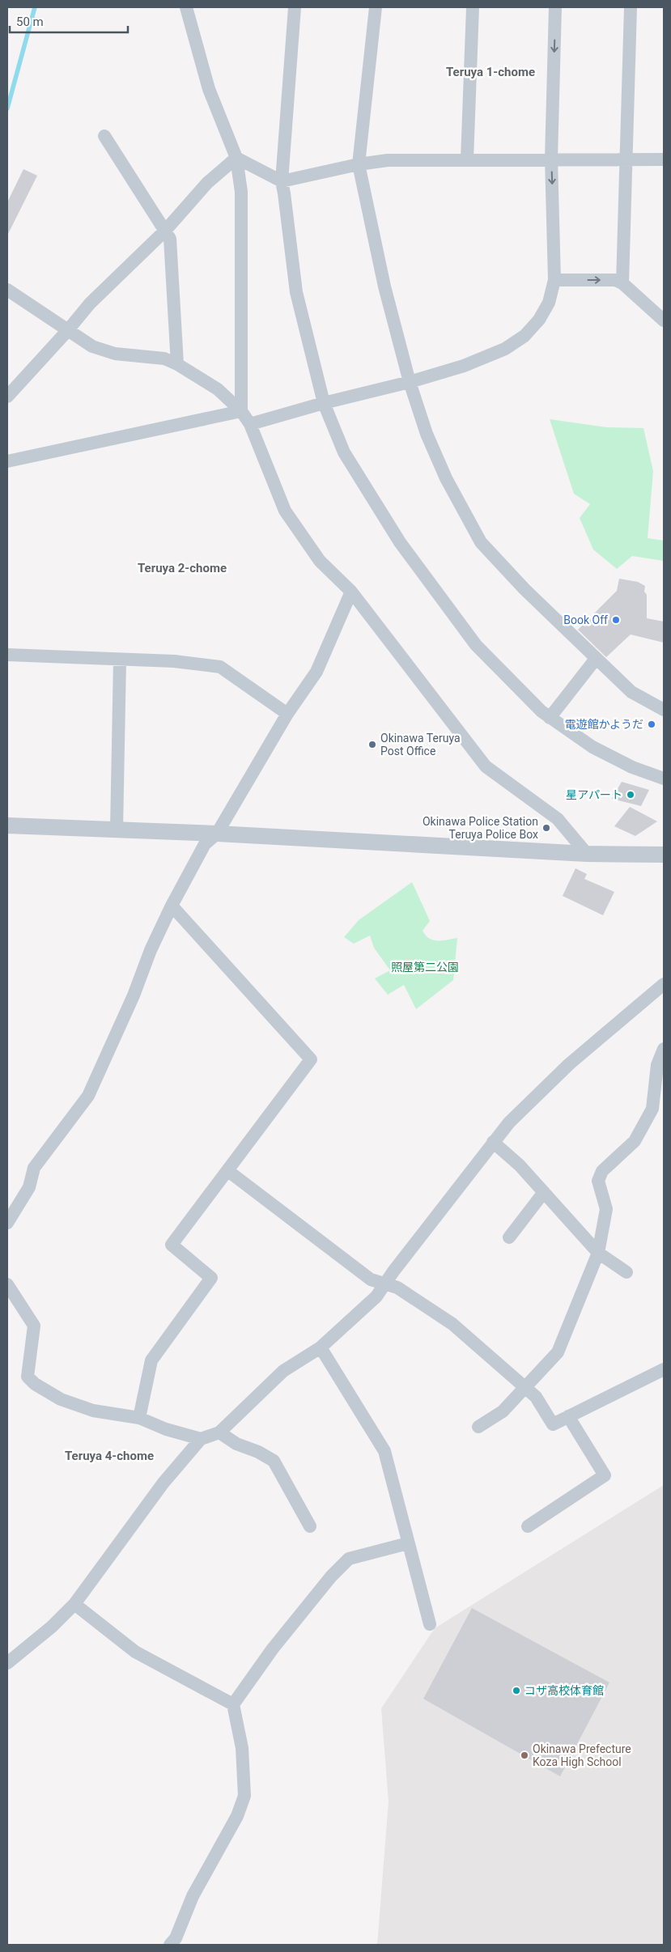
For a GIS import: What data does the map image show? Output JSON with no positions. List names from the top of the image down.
{
  "districts": ["Teruya 1-chome", "Teruya 2-chome", "Teruya 4-chome"],
  "parks": ["照屋第二公園"],
  "places": [
    "Book Off",
    "電遊館かようだ",
    "Okinawa Teruya Post Office",
    "星アパート",
    "Okinawa Police Station Teruya Police Box",
    "コザ高校体育館",
    "Okinawa Prefecture Koza High School"
  ],
  "scale_bar": "50 m"
}
